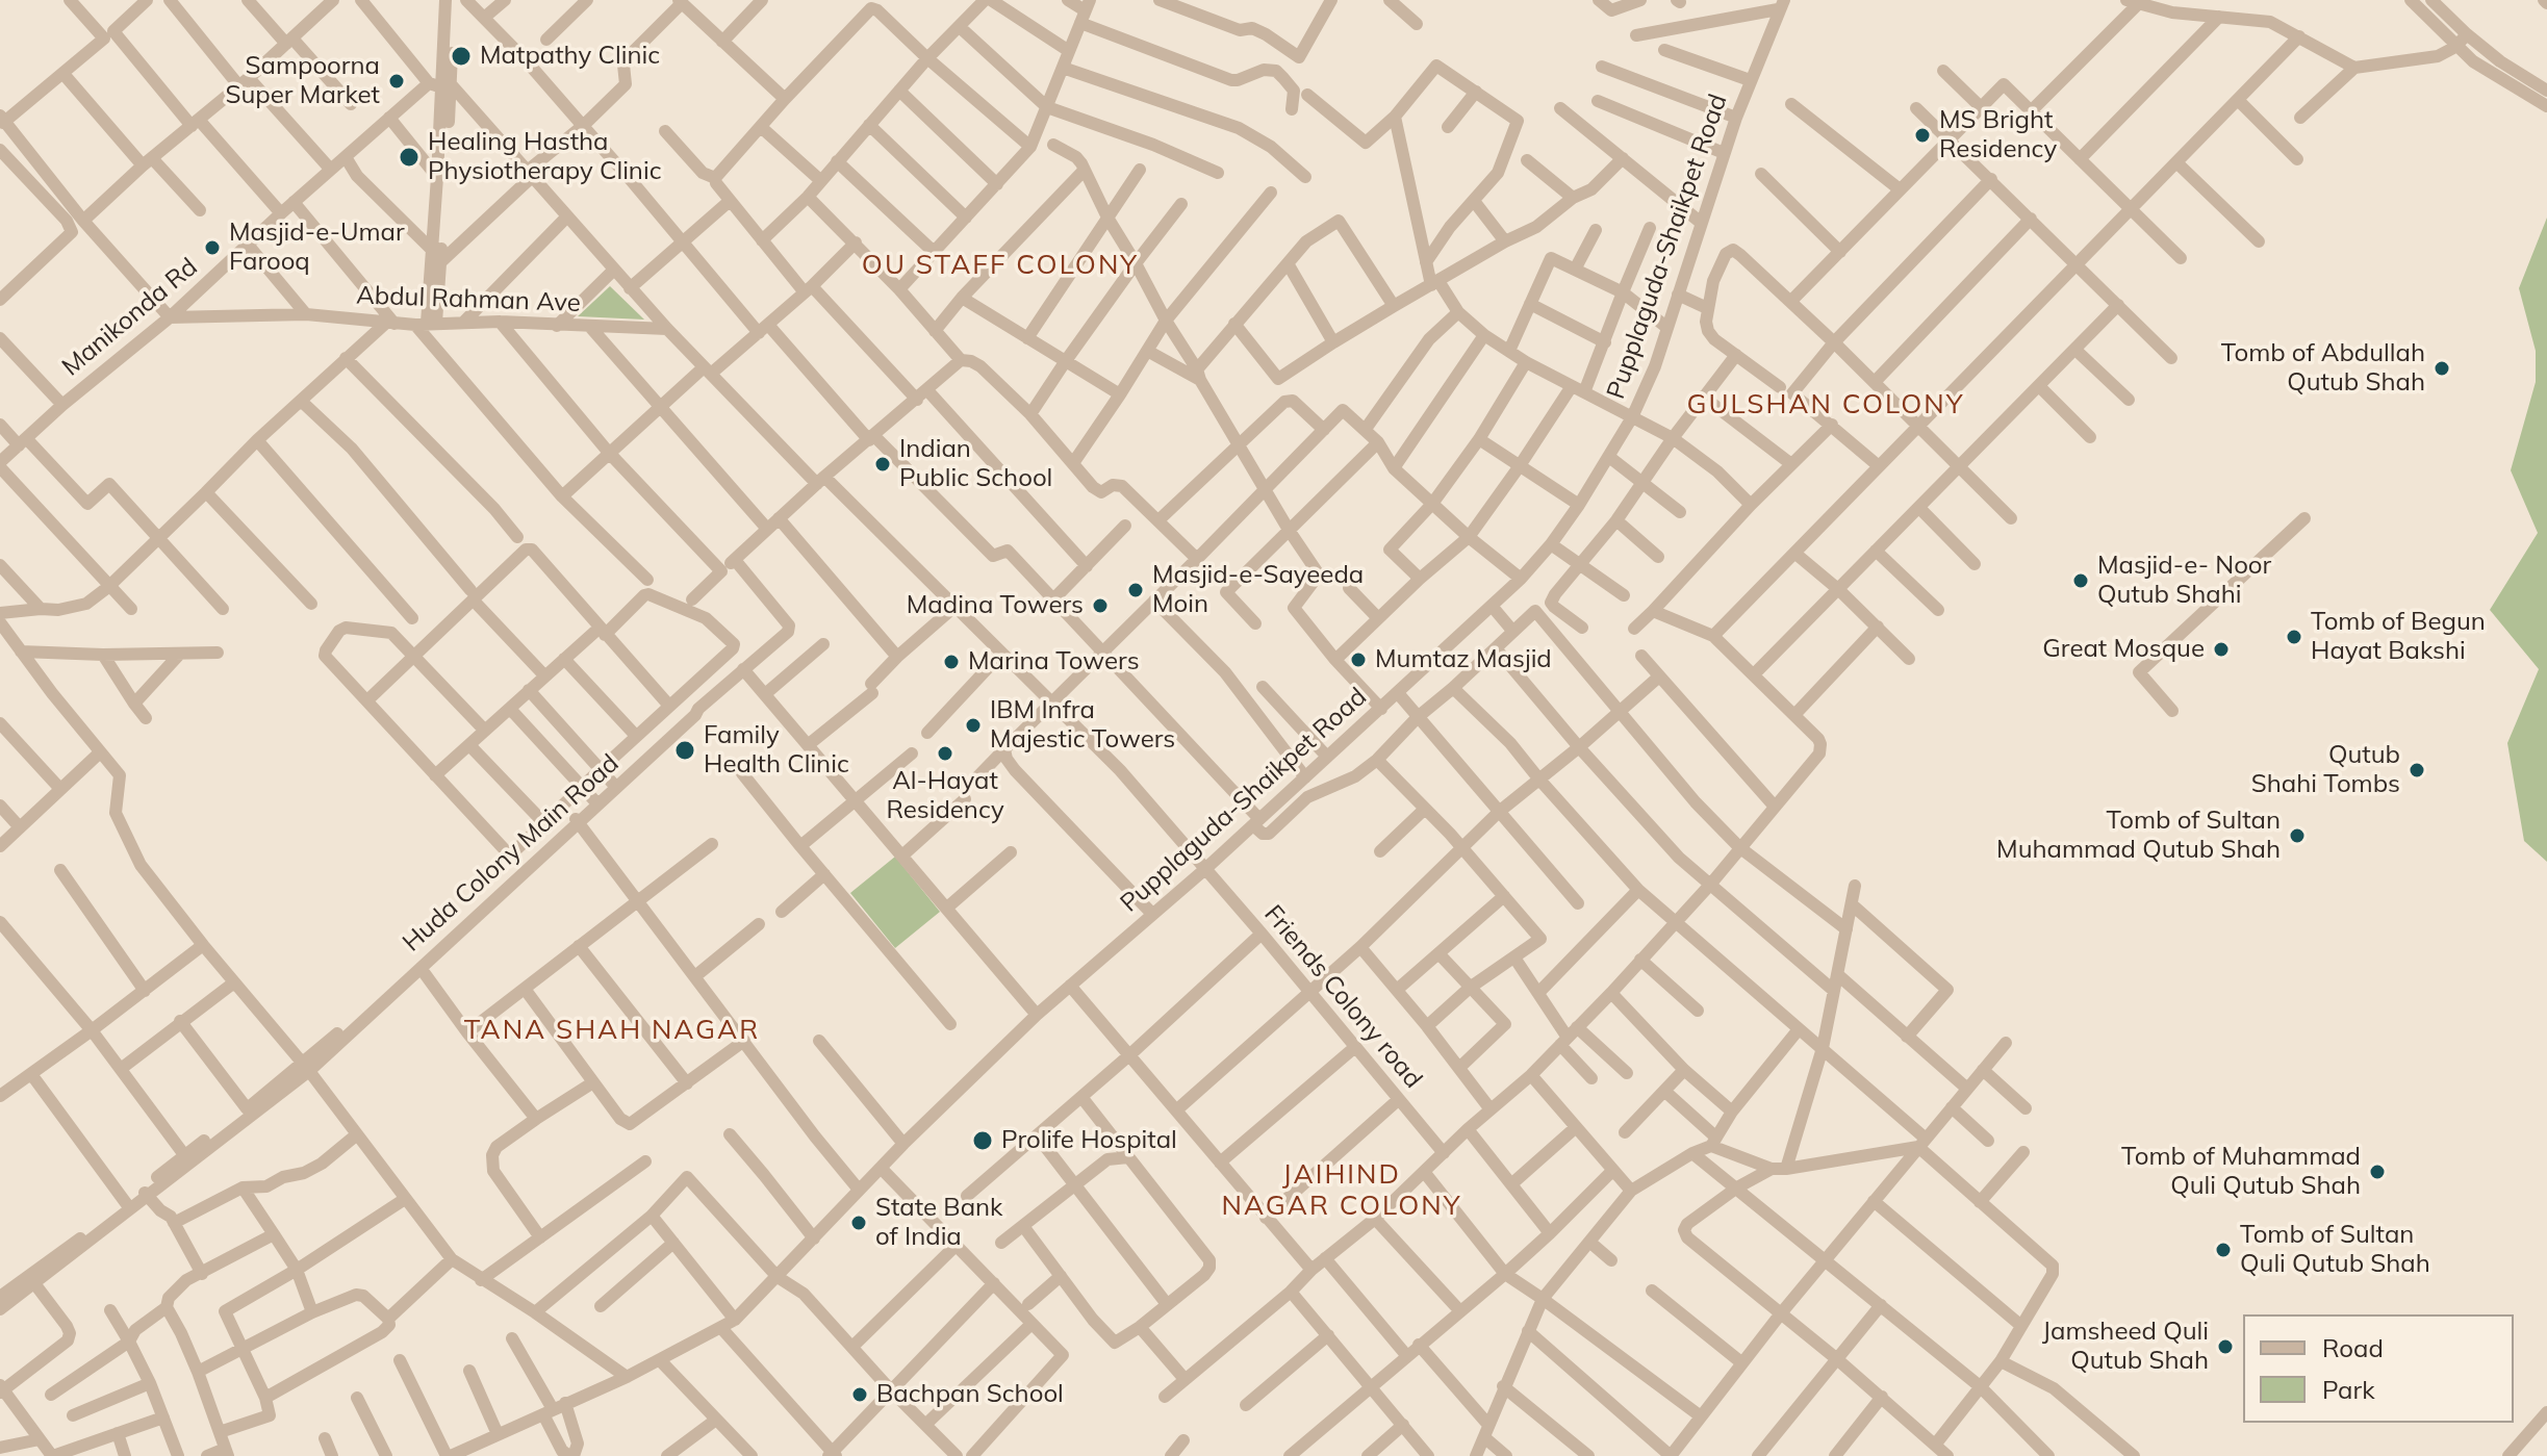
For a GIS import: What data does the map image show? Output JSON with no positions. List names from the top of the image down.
{
  "streets": {
    "street": [
      "Pupplaguda-Shaikpet Road",
      "Abdul Rahman Ave",
      "Manikonda Rd",
      "Huda Colony Main Road",
      "Friends Colony road"
    ]
  },
  "crossings": [
    ["Pupplaguda-Shaikpet Road", "Friends Colony road"],
    ["Abdul Rahman Ave", "Manikonda Rd"],
    ["Abdul Rahman Ave", "Friends Colony road"],
    ["Manikonda Rd", "Friends Colony road"]
  ],
  "districts": [
    "OU STAFF COLONY",
    "GULSHAN COLONY",
    "TANA SHAH NAGAR",
    "JAIHIND NAGAR COLONY"
  ],
  "places": [
    "Matpathy Clinic",
    "Sampoorna Super Market",
    "MS Bright Residency",
    "Healing Hastha Physiotherapy Clinic",
    "Masjid-e-Umar Farooq",
    "Tomb of Abdullah Qutub Shah",
    "Indian Public School",
    "Masjid-e- Noor Qutub Shahi",
    "Masjid-e-Sayeeda Moin",
    "Madina Towers",
    "Tomb of Begun Hayat Bakshi",
    "Great Mosque",
    "Mumtaz Masjid",
    "Marina Towers",
    "IBM Infra Majestic Towers",
    "Family Health Clinic",
    "Al-Hayat Residency",
    "Qutub Shahi Tombs",
    "Tomb of Sultan Muhammad Qutub Shah",
    "Prolife Hospital",
    "Tomb of Muhammad Quli Qutub Shah",
    "State Bank of India",
    "Tomb of Sultan Quli Qutub Shah",
    "Jamsheed Quli Qutub Shah",
    "Bachpan School"
  ],
  "legend": ["Road", "Park"]
}
